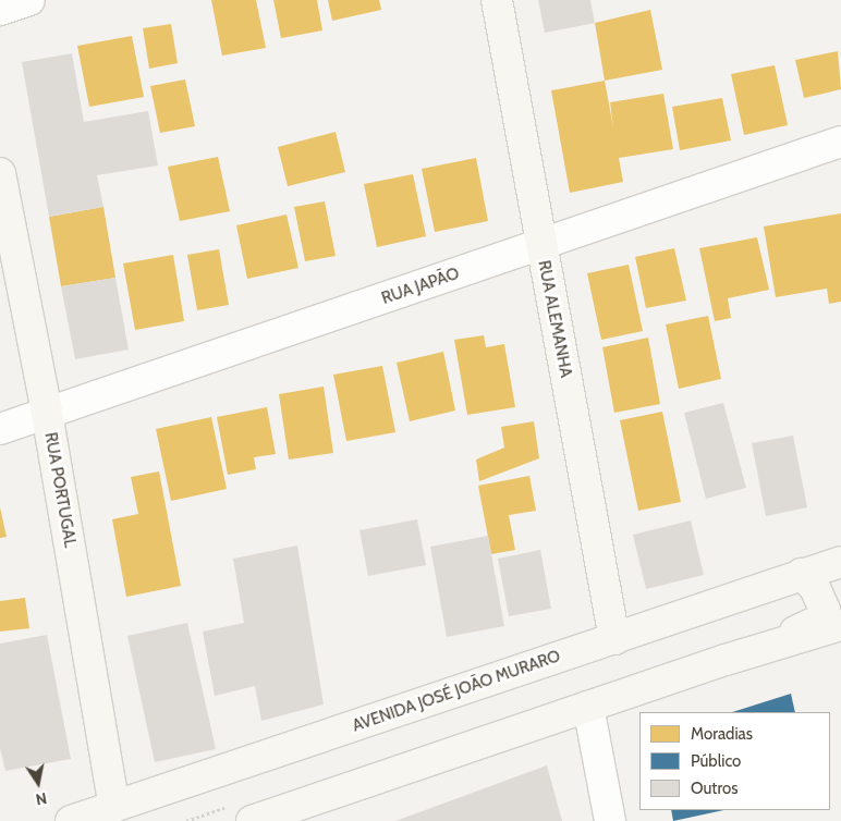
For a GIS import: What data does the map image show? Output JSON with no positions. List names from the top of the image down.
{
  "streets": {
    "main road": ["RUA ALEMANHA", "RUA PORTUGAL", "AVENIDA JOSÉ JOÃO MURARO"],
    "street": ["RUA JAPÃO"]
  },
  "crossings": [
    ["RUA JAPÃO", "RUA ALEMANHA"],
    ["RUA JAPÃO", "RUA PORTUGAL"],
    ["RUA ALEMANHA", "AVENIDA JOSÉ JOÃO MURARO"],
    ["RUA PORTUGAL", "AVENIDA JOSÉ JOÃO MURARO"]
  ],
  "legend": ["Moradias", "Público", "Outros"],
  "north": "bottom"
}
